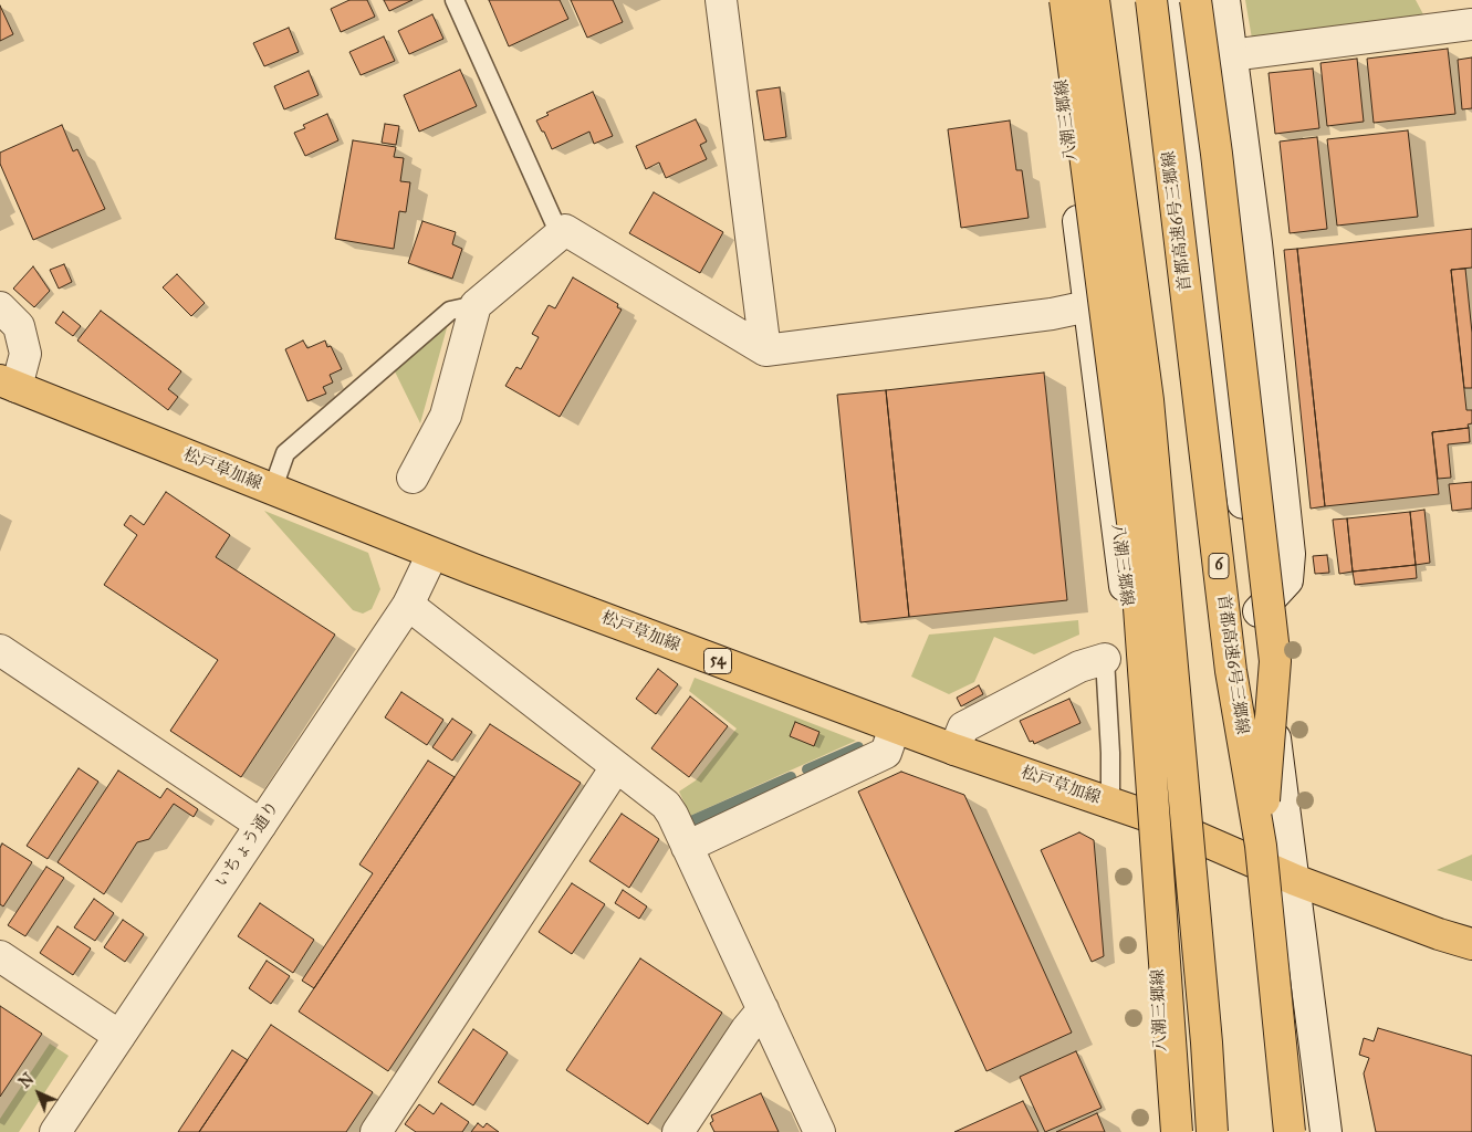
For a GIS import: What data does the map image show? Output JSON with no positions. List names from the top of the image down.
{
  "streets": {
    "main road": [
      "首都高速6号三郷線",
      "松戸草加線",
      "6",
      "54"
    ],
    "street": ["八潮三郷線", "いちょう通り"]
  },
  "crossings": [
    ["八潮三郷線", "松戸草加線"],
    ["松戸草加線", "いちょう通り"]
  ],
  "north": "top left"
}
